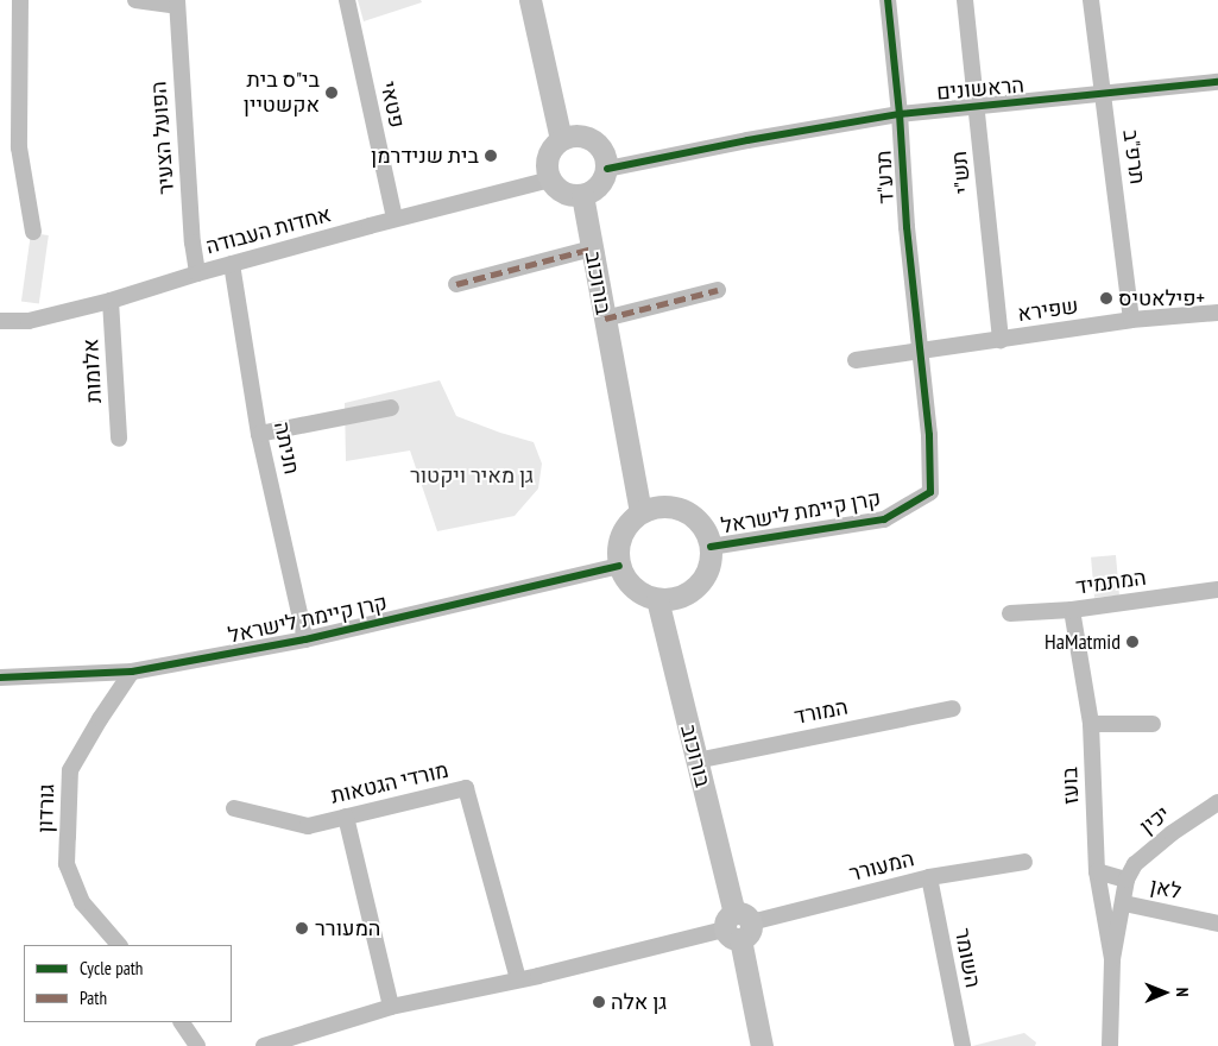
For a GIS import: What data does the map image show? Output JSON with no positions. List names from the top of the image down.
{
  "streets": {
    "street": [
      "הראשונים",
      "פטאי",
      "הפועל הצעיר",
      "תרפ\"ב",
      "תש\"י",
      "תרע\"ד",
      "אחדות העבודה",
      "בורוכוב",
      "שפירא",
      "אלומות",
      "חניתה",
      "קרן קיימת לישראל",
      "המתמיד",
      "המורד",
      "מורדי הגטאות",
      "בועז",
      "גורדון",
      "יכין",
      "המעורר",
      "לאן",
      "השומר"
    ]
  },
  "crossings": [
    ["הראשונים", "תרפ\"ב"],
    ["הראשונים", "תש\"י"],
    ["הראשונים", "תרע\"ד"],
    ["הראשונים", "אחדות העבודה"],
    ["הראשונים", "בורוכוב"],
    ["פטאי", "אחדות העבודה"],
    ["הפועל הצעיר", "אחדות העבודה"],
    ["תרפ\"ב", "שפירא"],
    ["תש\"י", "שפירא"],
    ["תרע\"ד", "שפירא"],
    ["תרע\"ד", "קרן קיימת לישראל"],
    ["אחדות העבודה", "בורוכוב"],
    ["אחדות העבודה", "אלומות"],
    ["אחדות העבודה", "חניתה"],
    ["בורוכוב", "קרן קיימת לישראל"],
    ["בורוכוב", "המורד"],
    ["בורוכוב", "המעורר"],
    ["שפירא", "קרן קיימת לישראל"],
    ["חניתה", "קרן קיימת לישראל"],
    ["קרן קיימת לישראל", "גורדון"],
    ["המתמיד", "בועז"],
    ["מורדי הגטאות", "המעורר"],
    ["בועז", "לאן"],
    ["יכין", "לאן"],
    ["המעורר", "השומר"]
  ],
  "parks": ["גן מאיר ויקטור"],
  "places": [
    "בי\"ס בית אקשטיין",
    "בית שנידרמן",
    "פילאטיס+",
    "HaMatmid",
    "המעורר",
    "גן אלה"
  ],
  "legend": ["Cycle path", "Path"],
  "north": "right"
}
